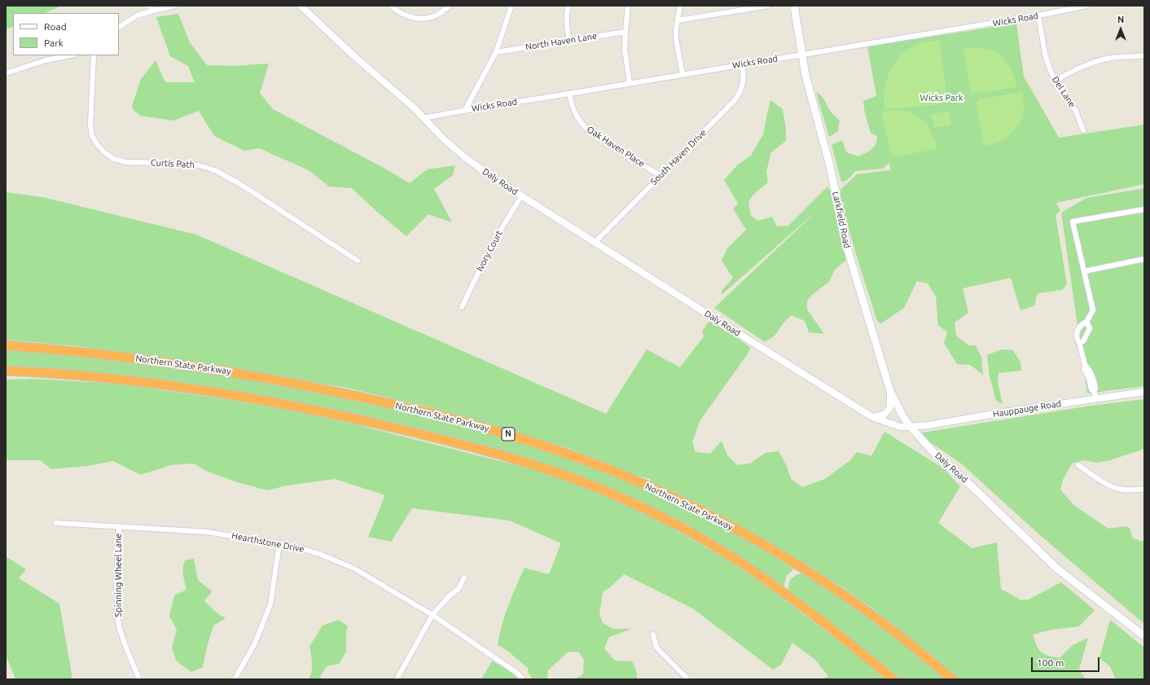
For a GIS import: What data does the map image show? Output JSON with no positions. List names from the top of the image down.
{
  "streets": {
    "highway": ["Northern State Parkway", "N"],
    "main road": ["Daly Road", "Larkfield Road"],
    "street": [
      "Wicks Road",
      "North Haven Lane",
      "Del Lane",
      "Oak Haven Place",
      "South Haven Drive",
      "Curtis Path",
      "Ivory Court",
      "Hauppauge Road",
      "Hearthstone Drive",
      "Spinning Wheel Lane"
    ]
  },
  "crossings": [
    ["Wicks Road", "Del Lane"],
    ["Wicks Road", "Oak Haven Place"],
    ["Wicks Road", "South Haven Drive"],
    ["Wicks Road", "Daly Road"],
    ["Wicks Road", "Larkfield Road"],
    ["Oak Haven Place", "South Haven Drive"],
    ["South Haven Drive", "Daly Road"],
    ["Daly Road", "Larkfield Road"],
    ["Daly Road", "Ivory Court"],
    ["Daly Road", "Hauppauge Road"],
    ["Larkfield Road", "Hauppauge Road"],
    ["Hearthstone Drive", "Spinning Wheel Lane"]
  ],
  "parks": ["Wicks Park"],
  "legend": ["Road", "Park"],
  "scale_bar": "100 m",
  "north": "top"
}
